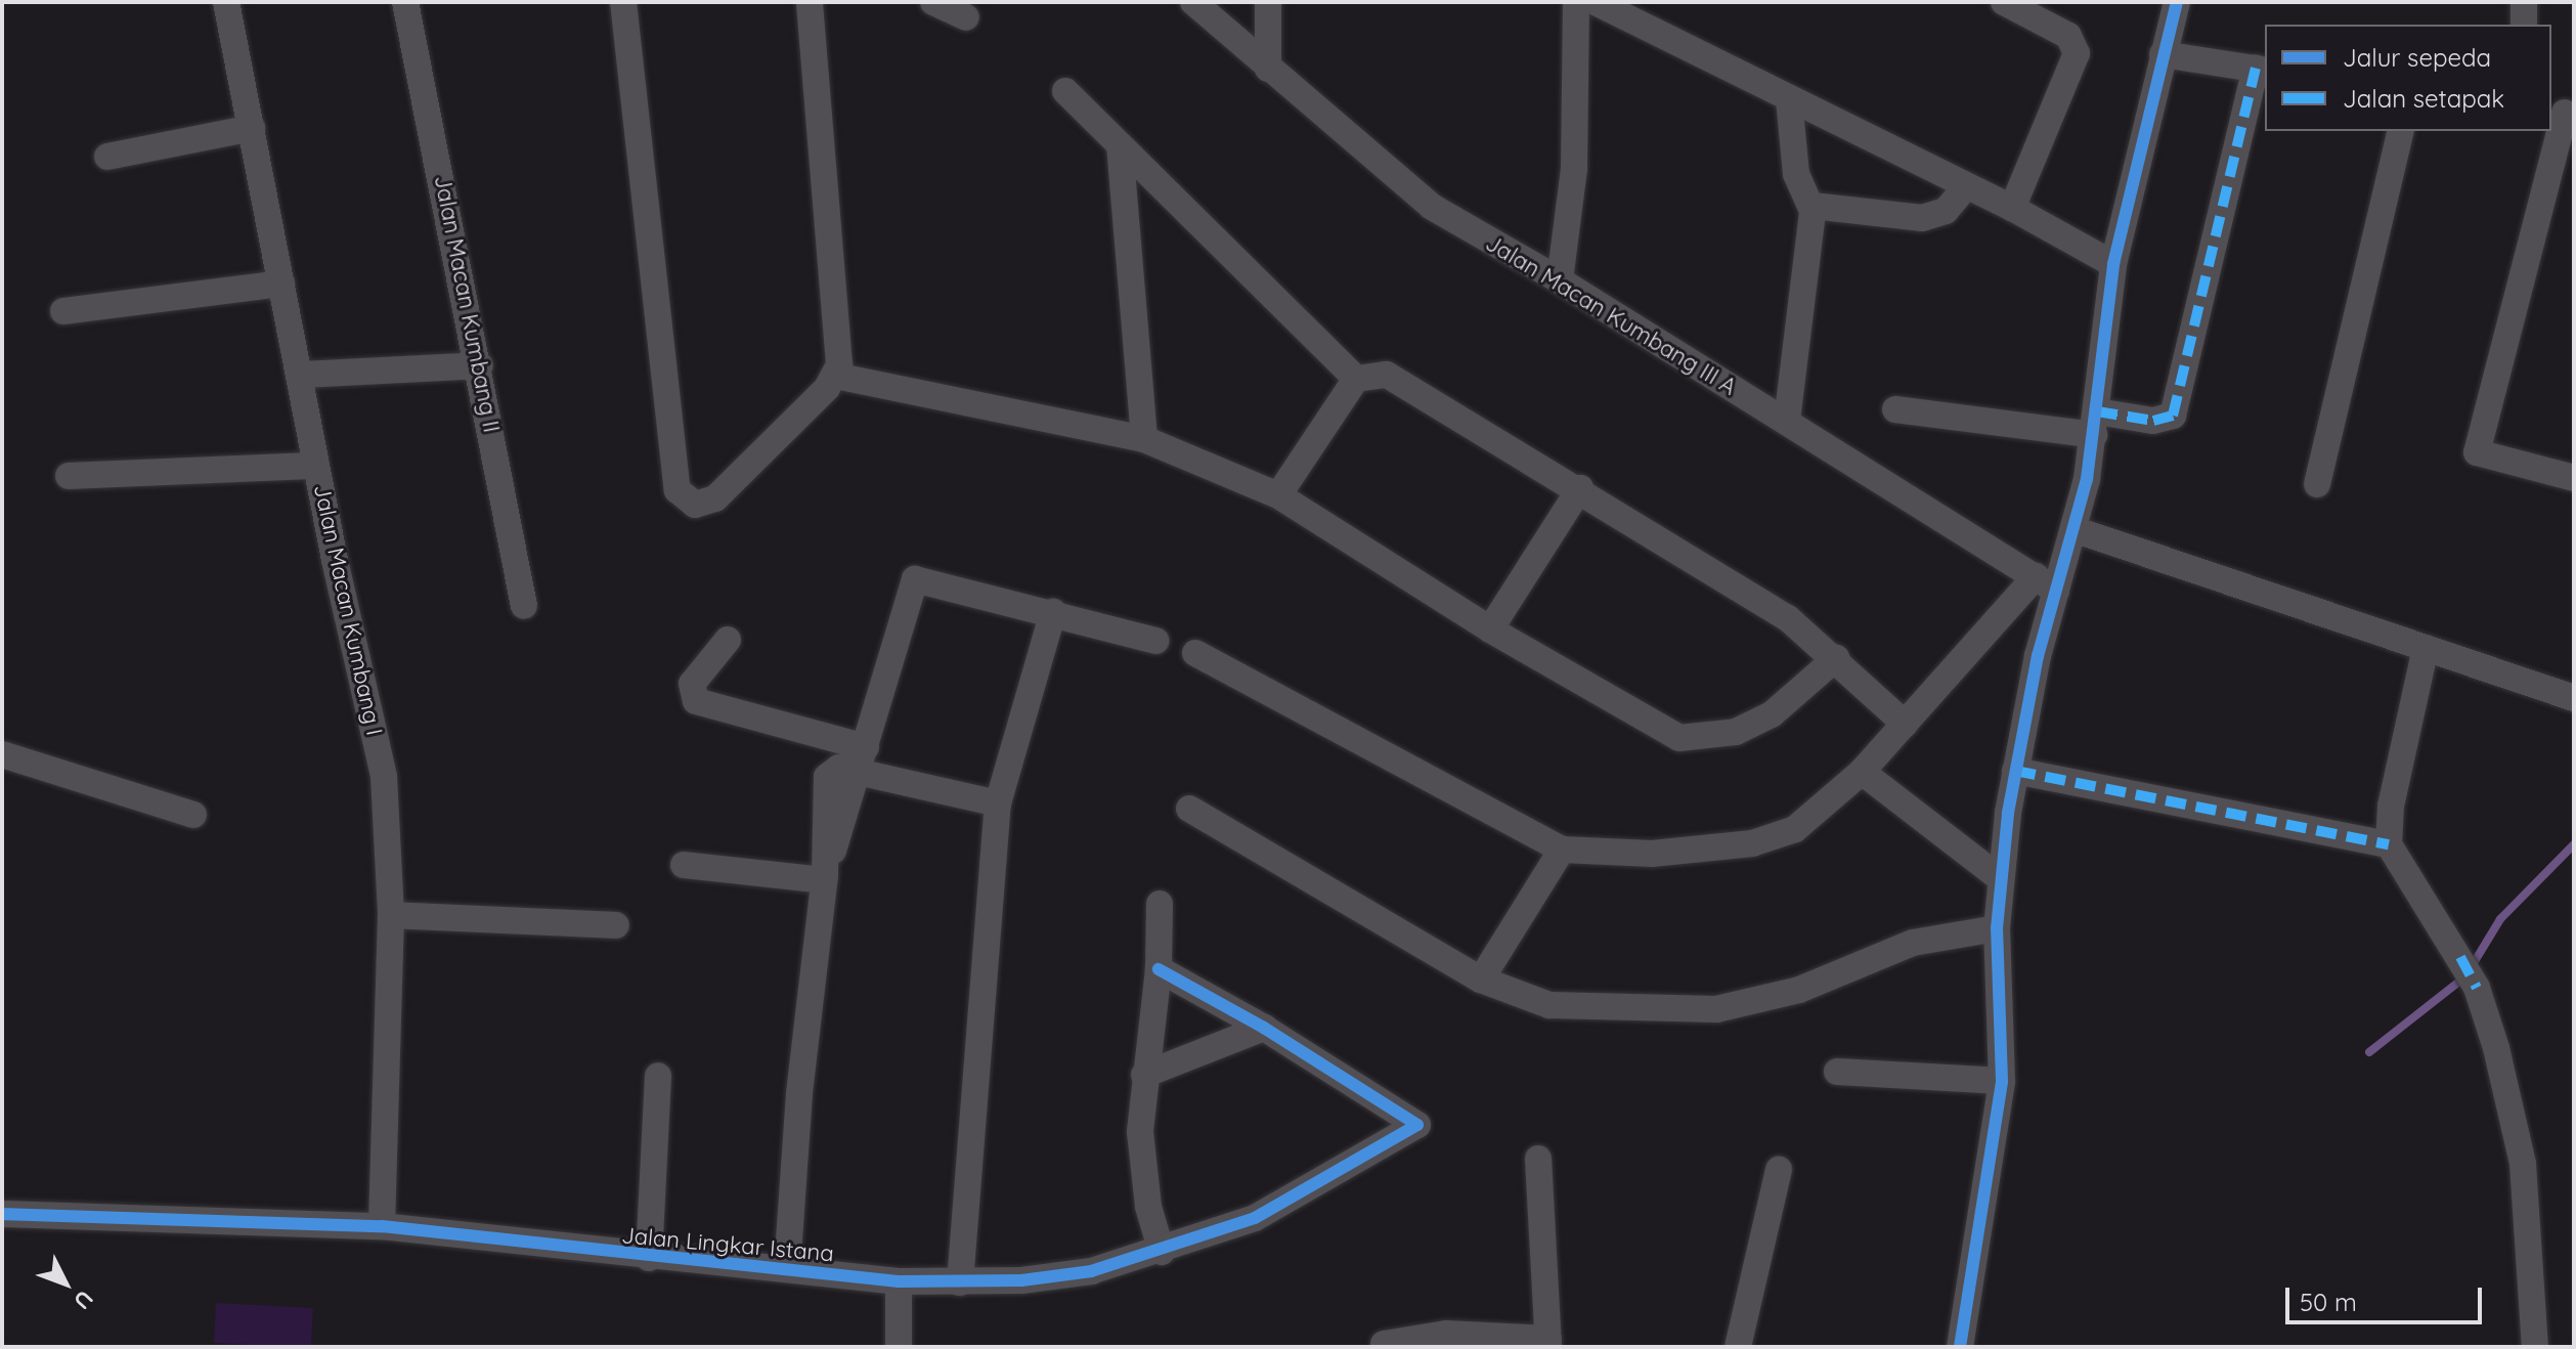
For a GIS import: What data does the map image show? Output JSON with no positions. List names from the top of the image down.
{
  "streets": {
    "street": [
      "Jalan Macan Kumbang II",
      "Jalan Macan Kumbang III A",
      "Jalan Macan Kumbang I",
      "Jalan Lingkar Istana"
    ]
  },
  "crossings": [
    ["Jalan Macan Kumbang I", "Jalan Lingkar Istana"]
  ],
  "legend": ["Jalur sepeda", "Jalan setapak"],
  "scale_bar": "50 m",
  "north": "bottom right"
}
